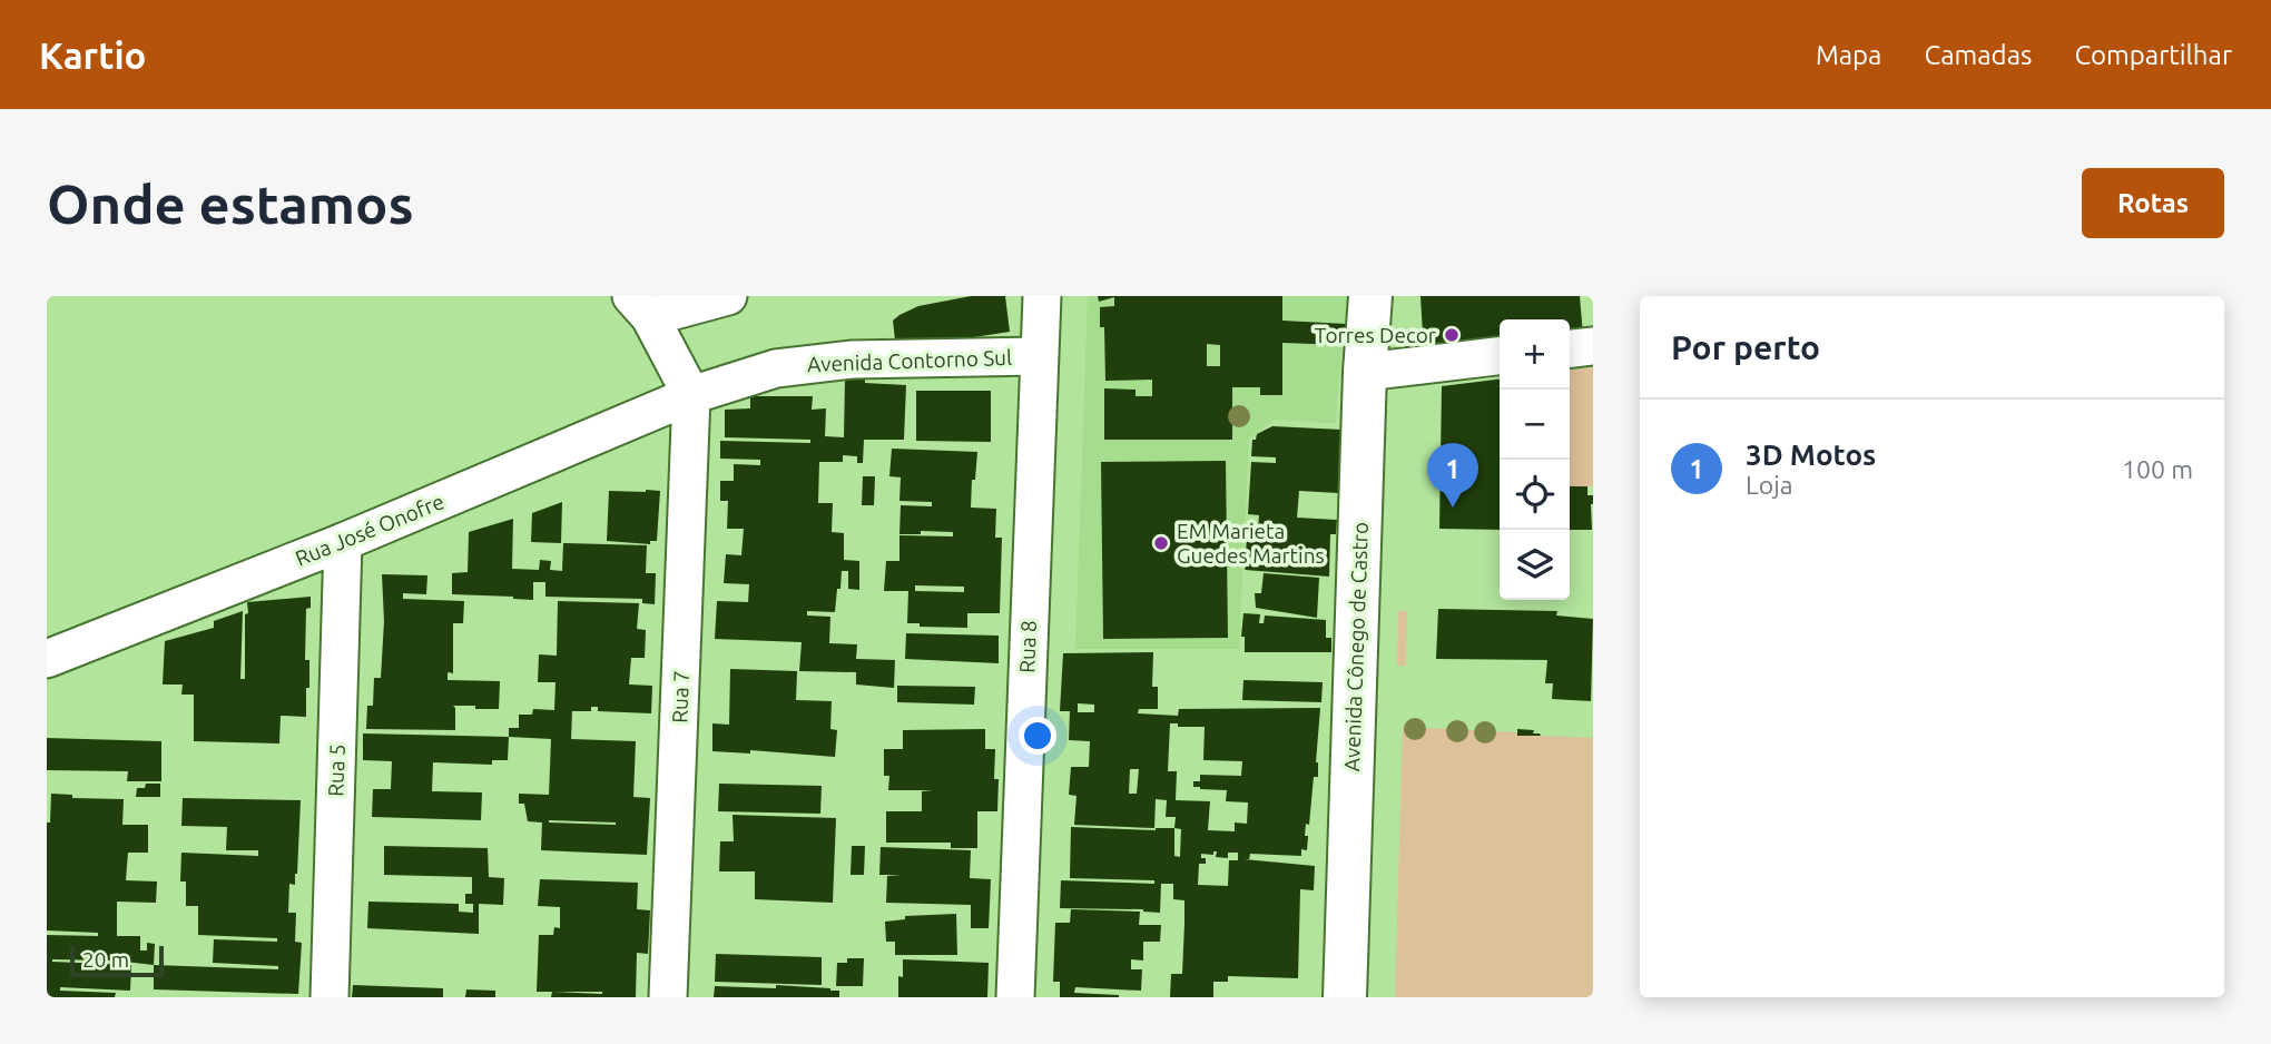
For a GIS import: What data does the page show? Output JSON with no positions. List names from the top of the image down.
{
  "streets": {
    "main road": ["Avenida Cônego de Castro"],
    "street": [
      "Avenida Contorno Sul",
      "Rua José Onofre",
      "Rua 8",
      "Rua 7",
      "Rua 5"
    ]
  },
  "crossings": [
    ["Avenida Contorno Sul", "Rua José Onofre"],
    ["Avenida Contorno Sul", "Rua 8"],
    ["Avenida Contorno Sul", "Rua 7"],
    ["Rua José Onofre", "Rua 7"],
    ["Rua José Onofre", "Rua 5"]
  ],
  "places": ["Torres Decor", "EM Marieta Guedes Martins"],
  "scale_bar": "20 m",
  "page": {
    "header": "Kartio",
    "nav": ["Mapa", "Camadas", "Compartilhar"],
    "buttons": "Rotas",
    "title": "Onde estamos",
    "heading": "Por perto",
    "map_buttons": ["+", "−"],
    "list": [
      {
        "mark": "1",
        "name": "3D Motos",
        "note": "Loja",
        "value": "100 m"
      }
    ],
    "pins": "1",
    "scale": "20 m"
  }
}
